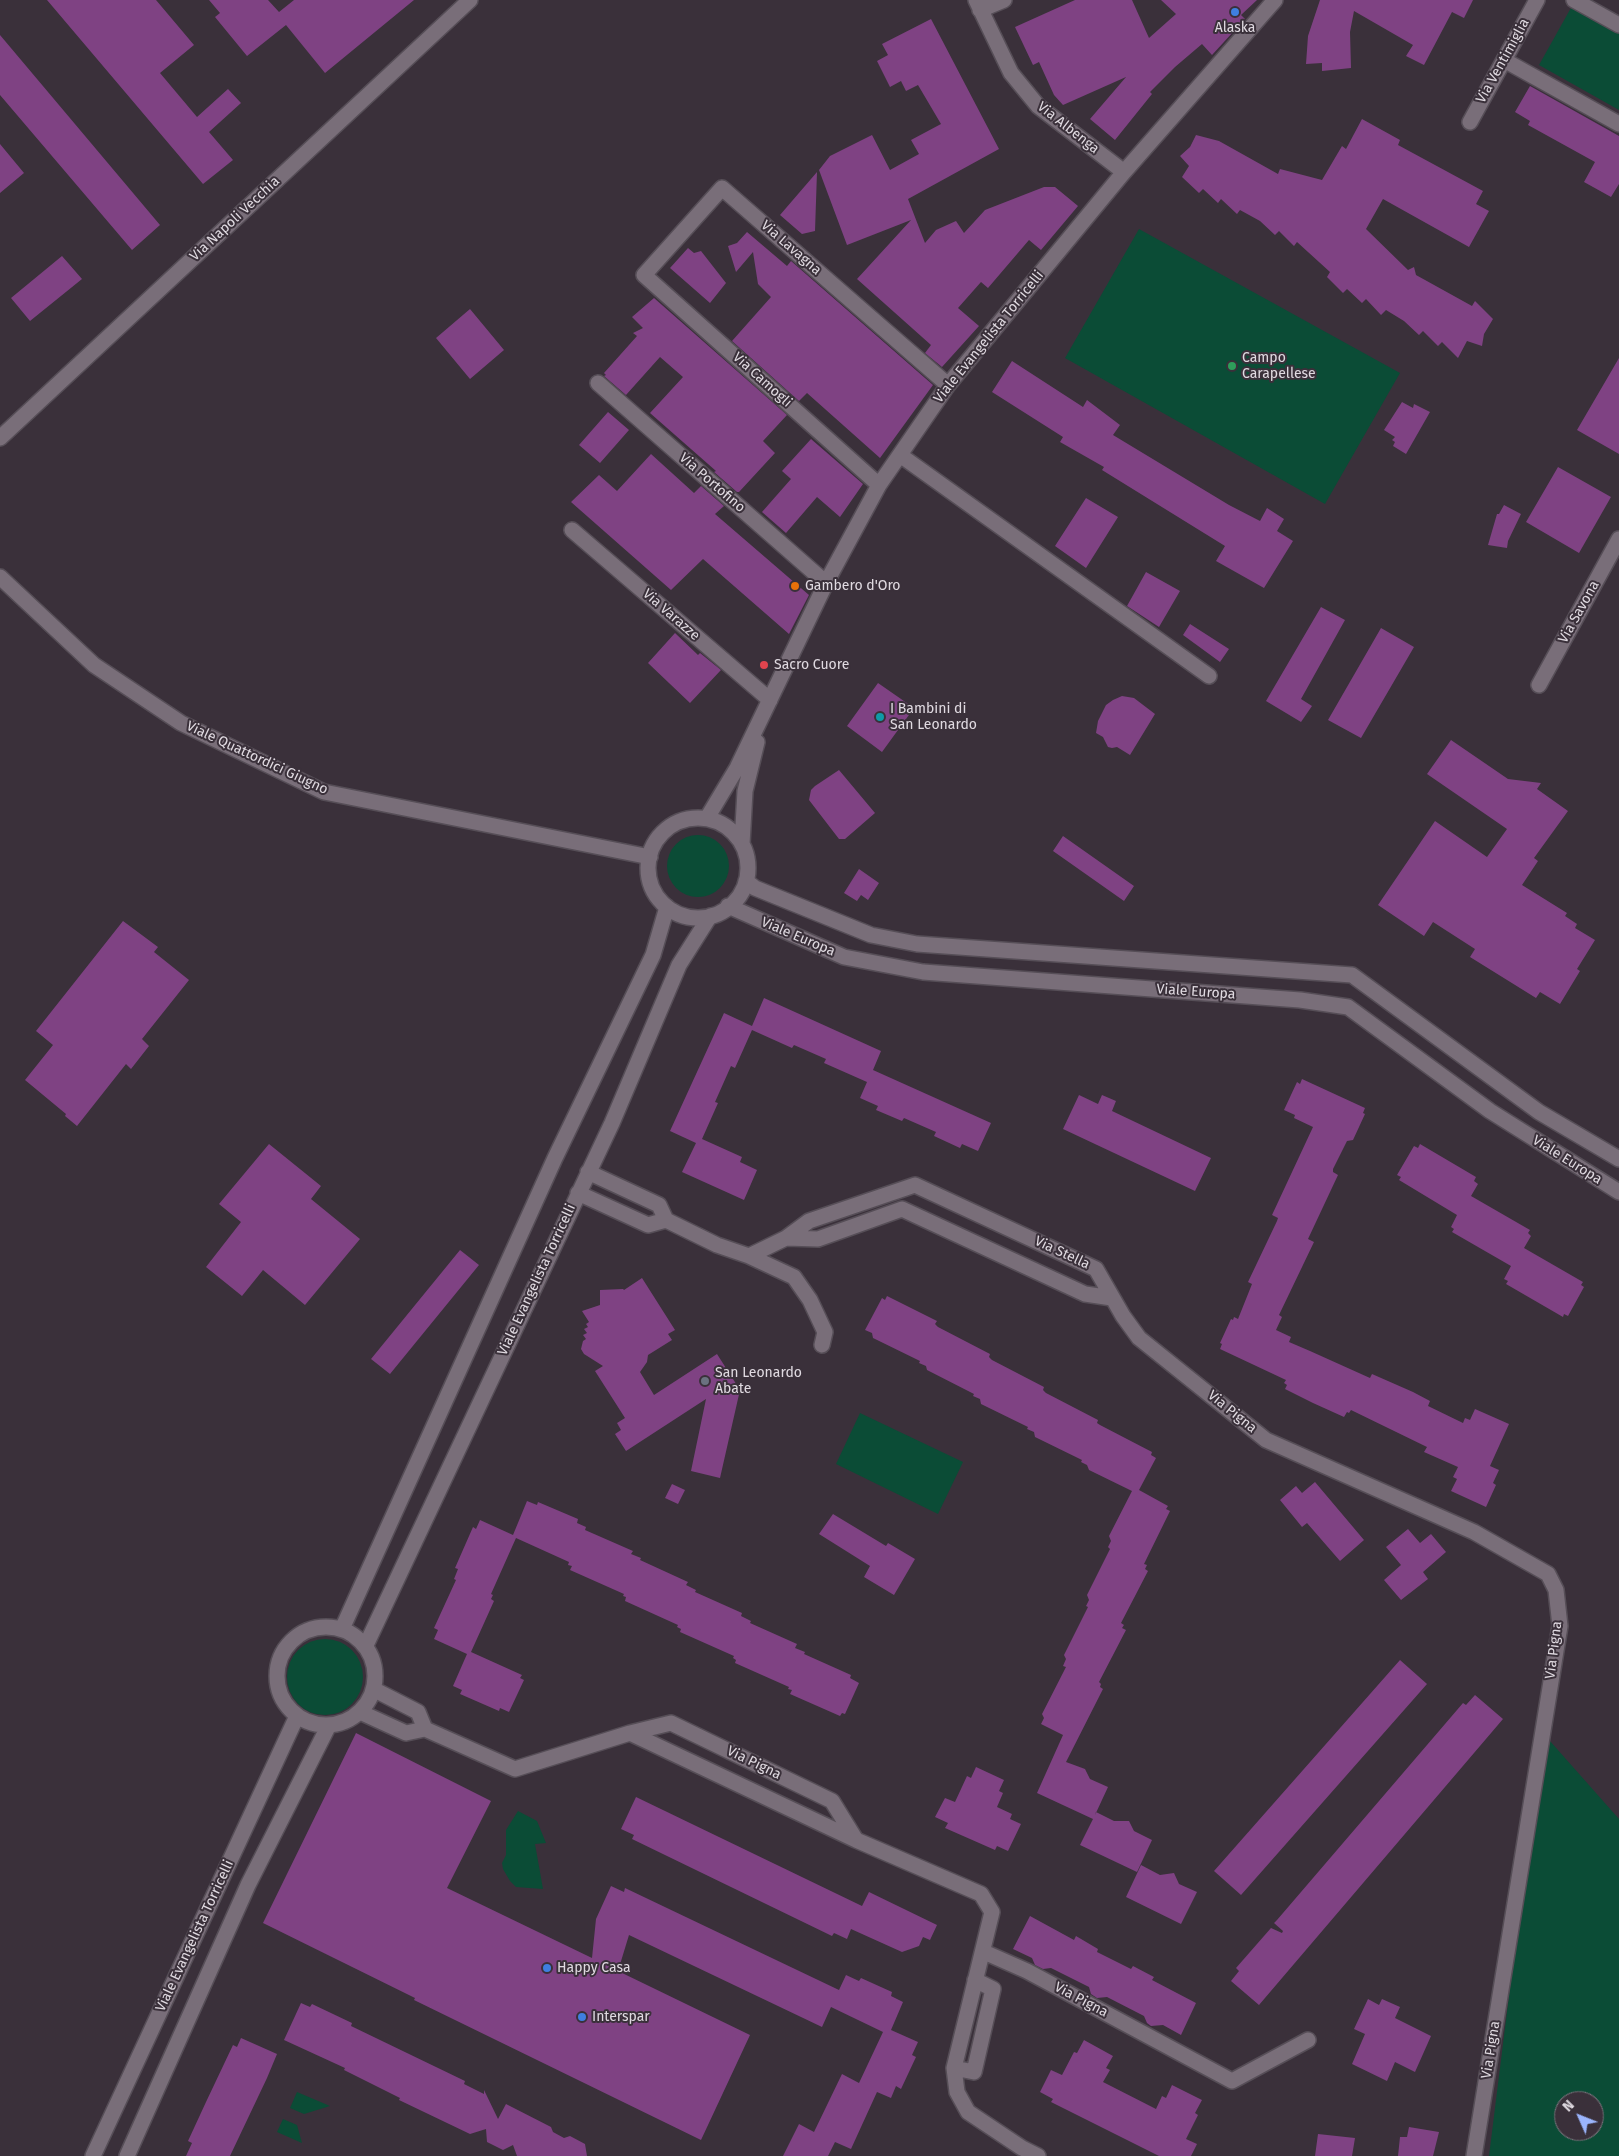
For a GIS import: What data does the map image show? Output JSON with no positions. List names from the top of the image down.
{
  "streets": {
    "street": [
      "Via Ventimiglia",
      "Via Albenga",
      "Via Napoli Vecchia",
      "Via Lavagna",
      "Viale Evangelista Torricelli",
      "Via Camogli",
      "Via Portofino",
      "Via Savona",
      "Via Varazze",
      "Viale Quattordici Giugno",
      "Viale Europa",
      "Via Stella",
      "Via Pigna"
    ]
  },
  "crossings": [
    ["Via Albenga", "Viale Evangelista Torricelli"],
    ["Via Lavagna", "Viale Evangelista Torricelli"],
    ["Via Lavagna", "Via Camogli"],
    ["Viale Evangelista Torricelli", "Via Camogli"],
    ["Viale Evangelista Torricelli", "Via Portofino"],
    ["Viale Evangelista Torricelli", "Via Varazze"],
    ["Viale Evangelista Torricelli", "Viale Quattordici Giugno"],
    ["Viale Evangelista Torricelli", "Viale Europa"],
    ["Viale Evangelista Torricelli", "Via Pigna"],
    ["Viale Quattordici Giugno", "Viale Europa"],
    ["Via Stella", "Via Pigna"]
  ],
  "places": [
    "Alaska",
    "Campo Carapellese",
    "Gambero d'Oro",
    "Sacro Cuore",
    "I Bambini di San Leonardo",
    "San Leonardo Abate",
    "Happy Casa",
    "Interspar"
  ],
  "north": "top left"
}
